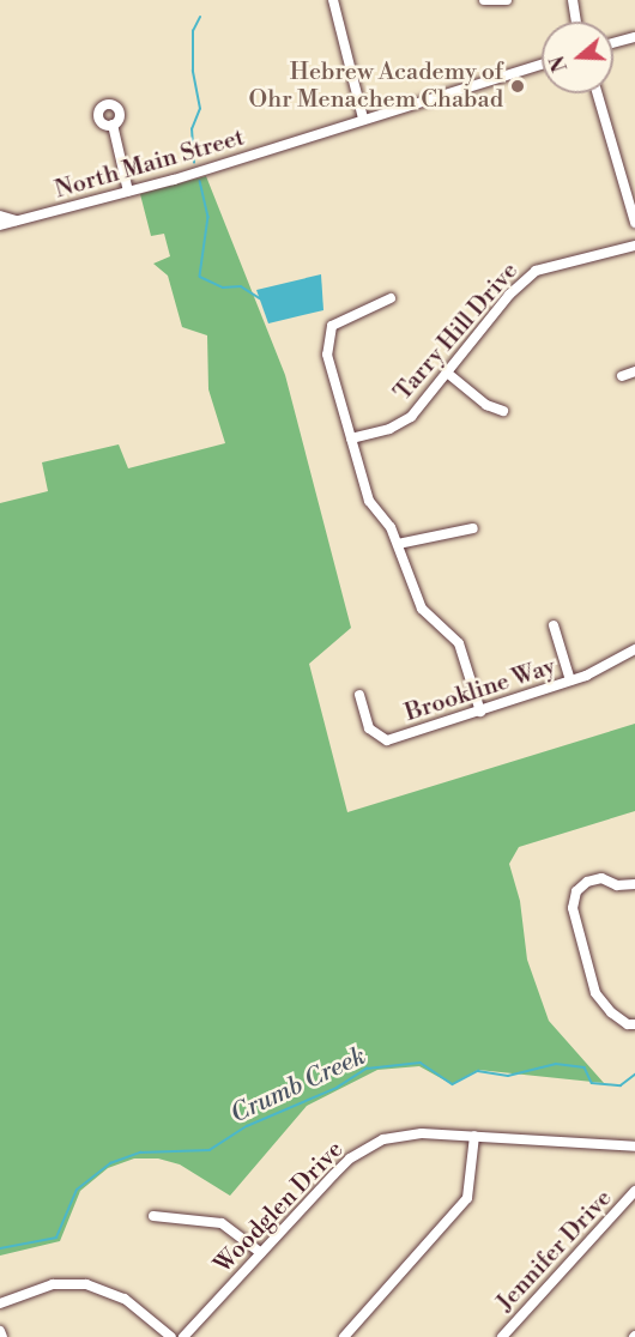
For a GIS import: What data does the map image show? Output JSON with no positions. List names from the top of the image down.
{
  "streets": {
    "street": [
      "North Main Street",
      "Tarry Hill Drive",
      "Brookline Way",
      "Woodglen Drive",
      "Jennifer Drive"
    ]
  },
  "water": ["Crumb Creek"],
  "places": ["Hebrew Academy of Ohr Menachem Chabad"],
  "north": "left"
}
